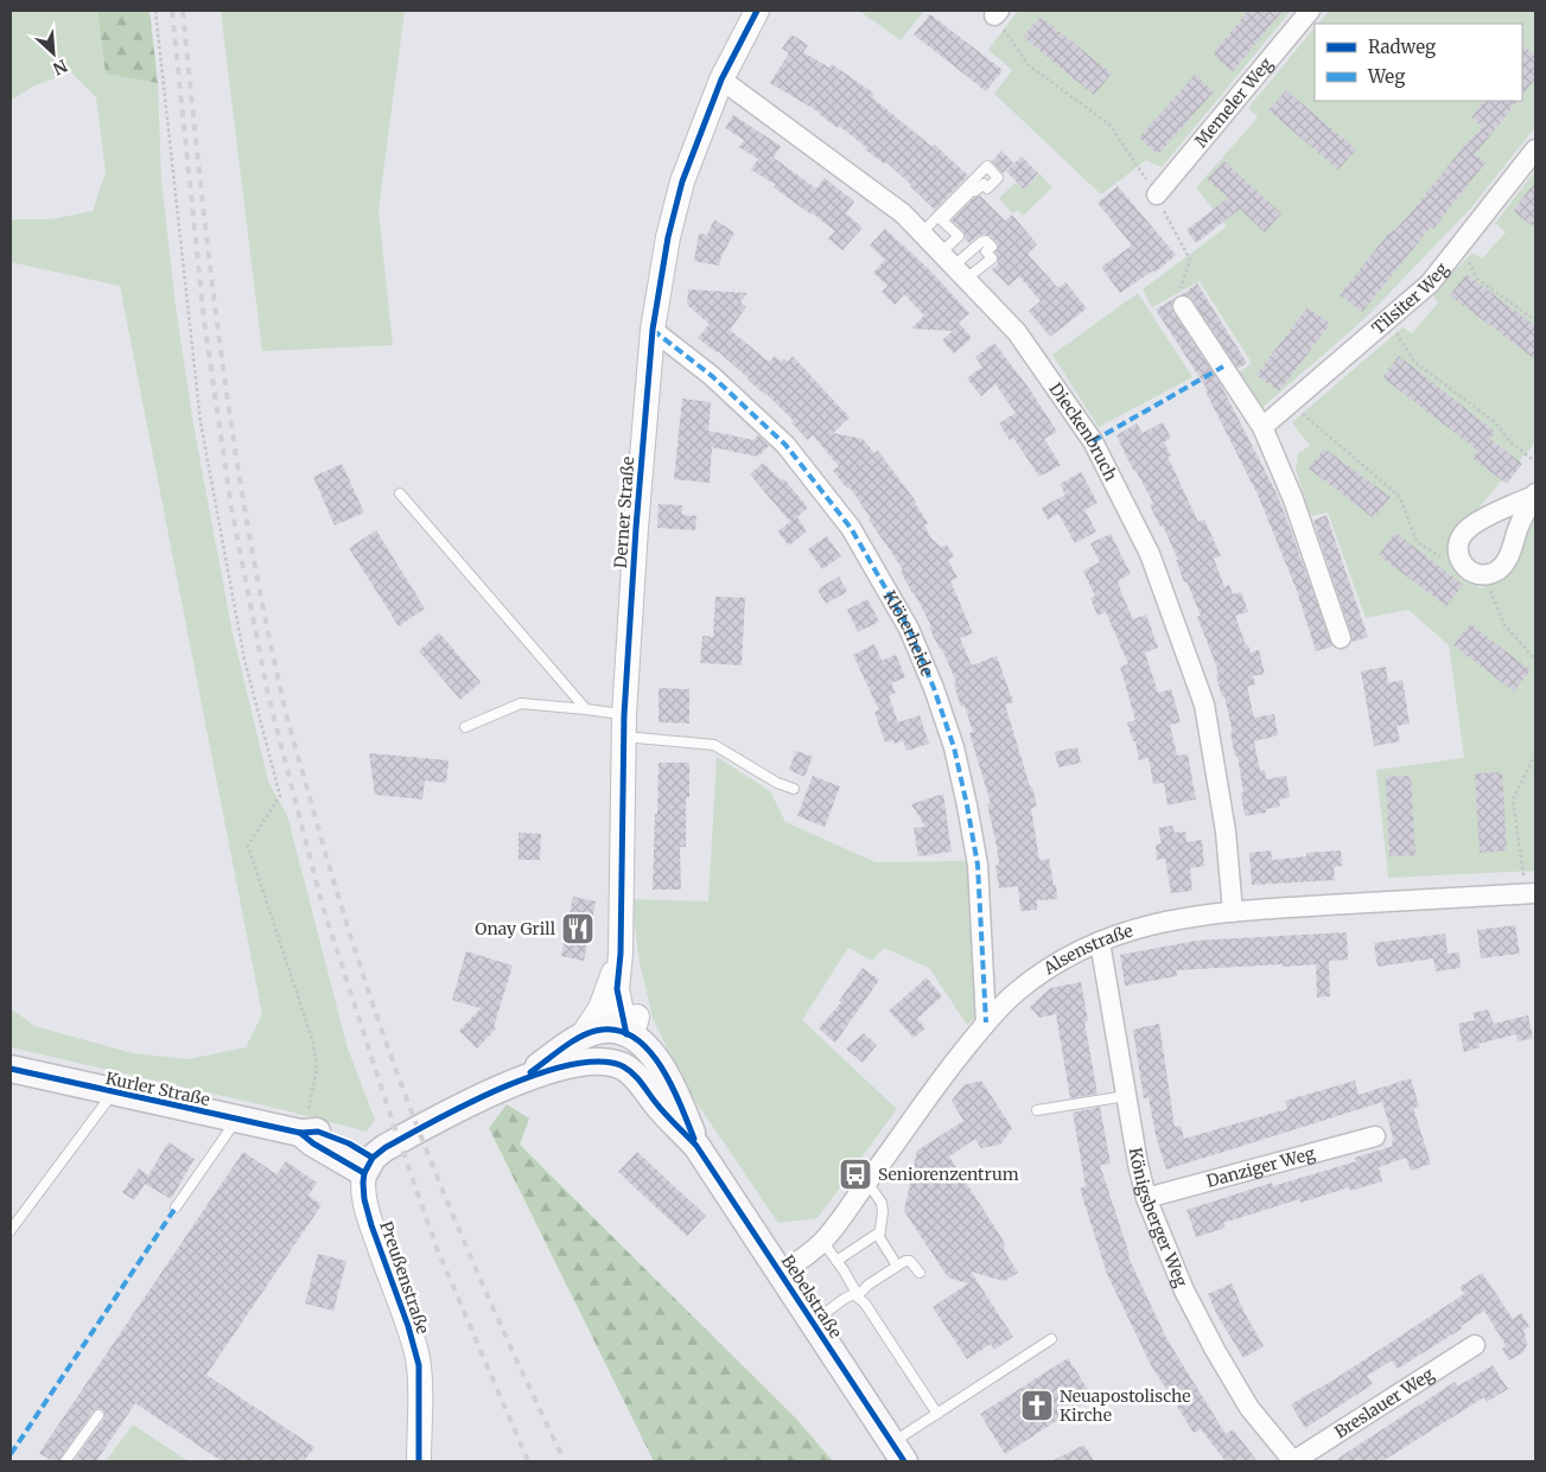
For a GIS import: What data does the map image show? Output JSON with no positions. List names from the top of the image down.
{
  "streets": {
    "main road": ["Kurler Straße", "Bebelstraße"],
    "street": [
      "Memeler Weg",
      "Tilsiter Weg",
      "Dieckenbruch",
      "Derner Straße",
      "Klöterheide",
      "Alsenstraße",
      "Danziger Weg",
      "Königsberger Weg",
      "Preußenstraße",
      "Breslauer Weg"
    ]
  },
  "crossings": [
    ["Dieckenbruch", "Derner Straße"],
    ["Dieckenbruch", "Alsenstraße"],
    ["Derner Straße", "Klöterheide"],
    ["Derner Straße", "Bebelstraße"],
    ["Klöterheide", "Alsenstraße"],
    ["Alsenstraße", "Königsberger Weg"],
    ["Alsenstraße", "Bebelstraße"],
    ["Kurler Straße", "Preußenstraße"],
    ["Danziger Weg", "Königsberger Weg"],
    ["Königsberger Weg", "Breslauer Weg"]
  ],
  "places": {
    "restaurant": ["Onay Grill"],
    "bus stop": ["Seniorenzentrum"],
    "church": ["Neuapostolische Kirche"]
  },
  "legend": ["Radweg", "Weg"],
  "north": "bottom right"
}
